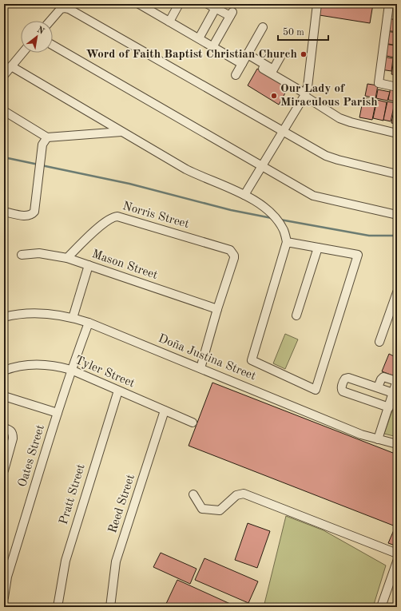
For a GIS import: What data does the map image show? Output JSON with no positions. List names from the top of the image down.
{
  "streets": {
    "street": [
      "Norris Street",
      "Mason Street",
      "Doña Justina Street",
      "Tyler Street",
      "Oates Street",
      "Pratt Street",
      "Reed Street"
    ]
  },
  "crossings": [
    ["Norris Street", "Mason Street"],
    ["Doña Justina Street", "Oates Street"],
    ["Tyler Street", "Oates Street"],
    ["Tyler Street", "Pratt Street"],
    ["Tyler Street", "Reed Street"]
  ],
  "places": ["Word of Faith Baptist Christian Church", "Our Lady of Miraculous Parish"],
  "scale_bar": "50 m",
  "north": "top right"
}
